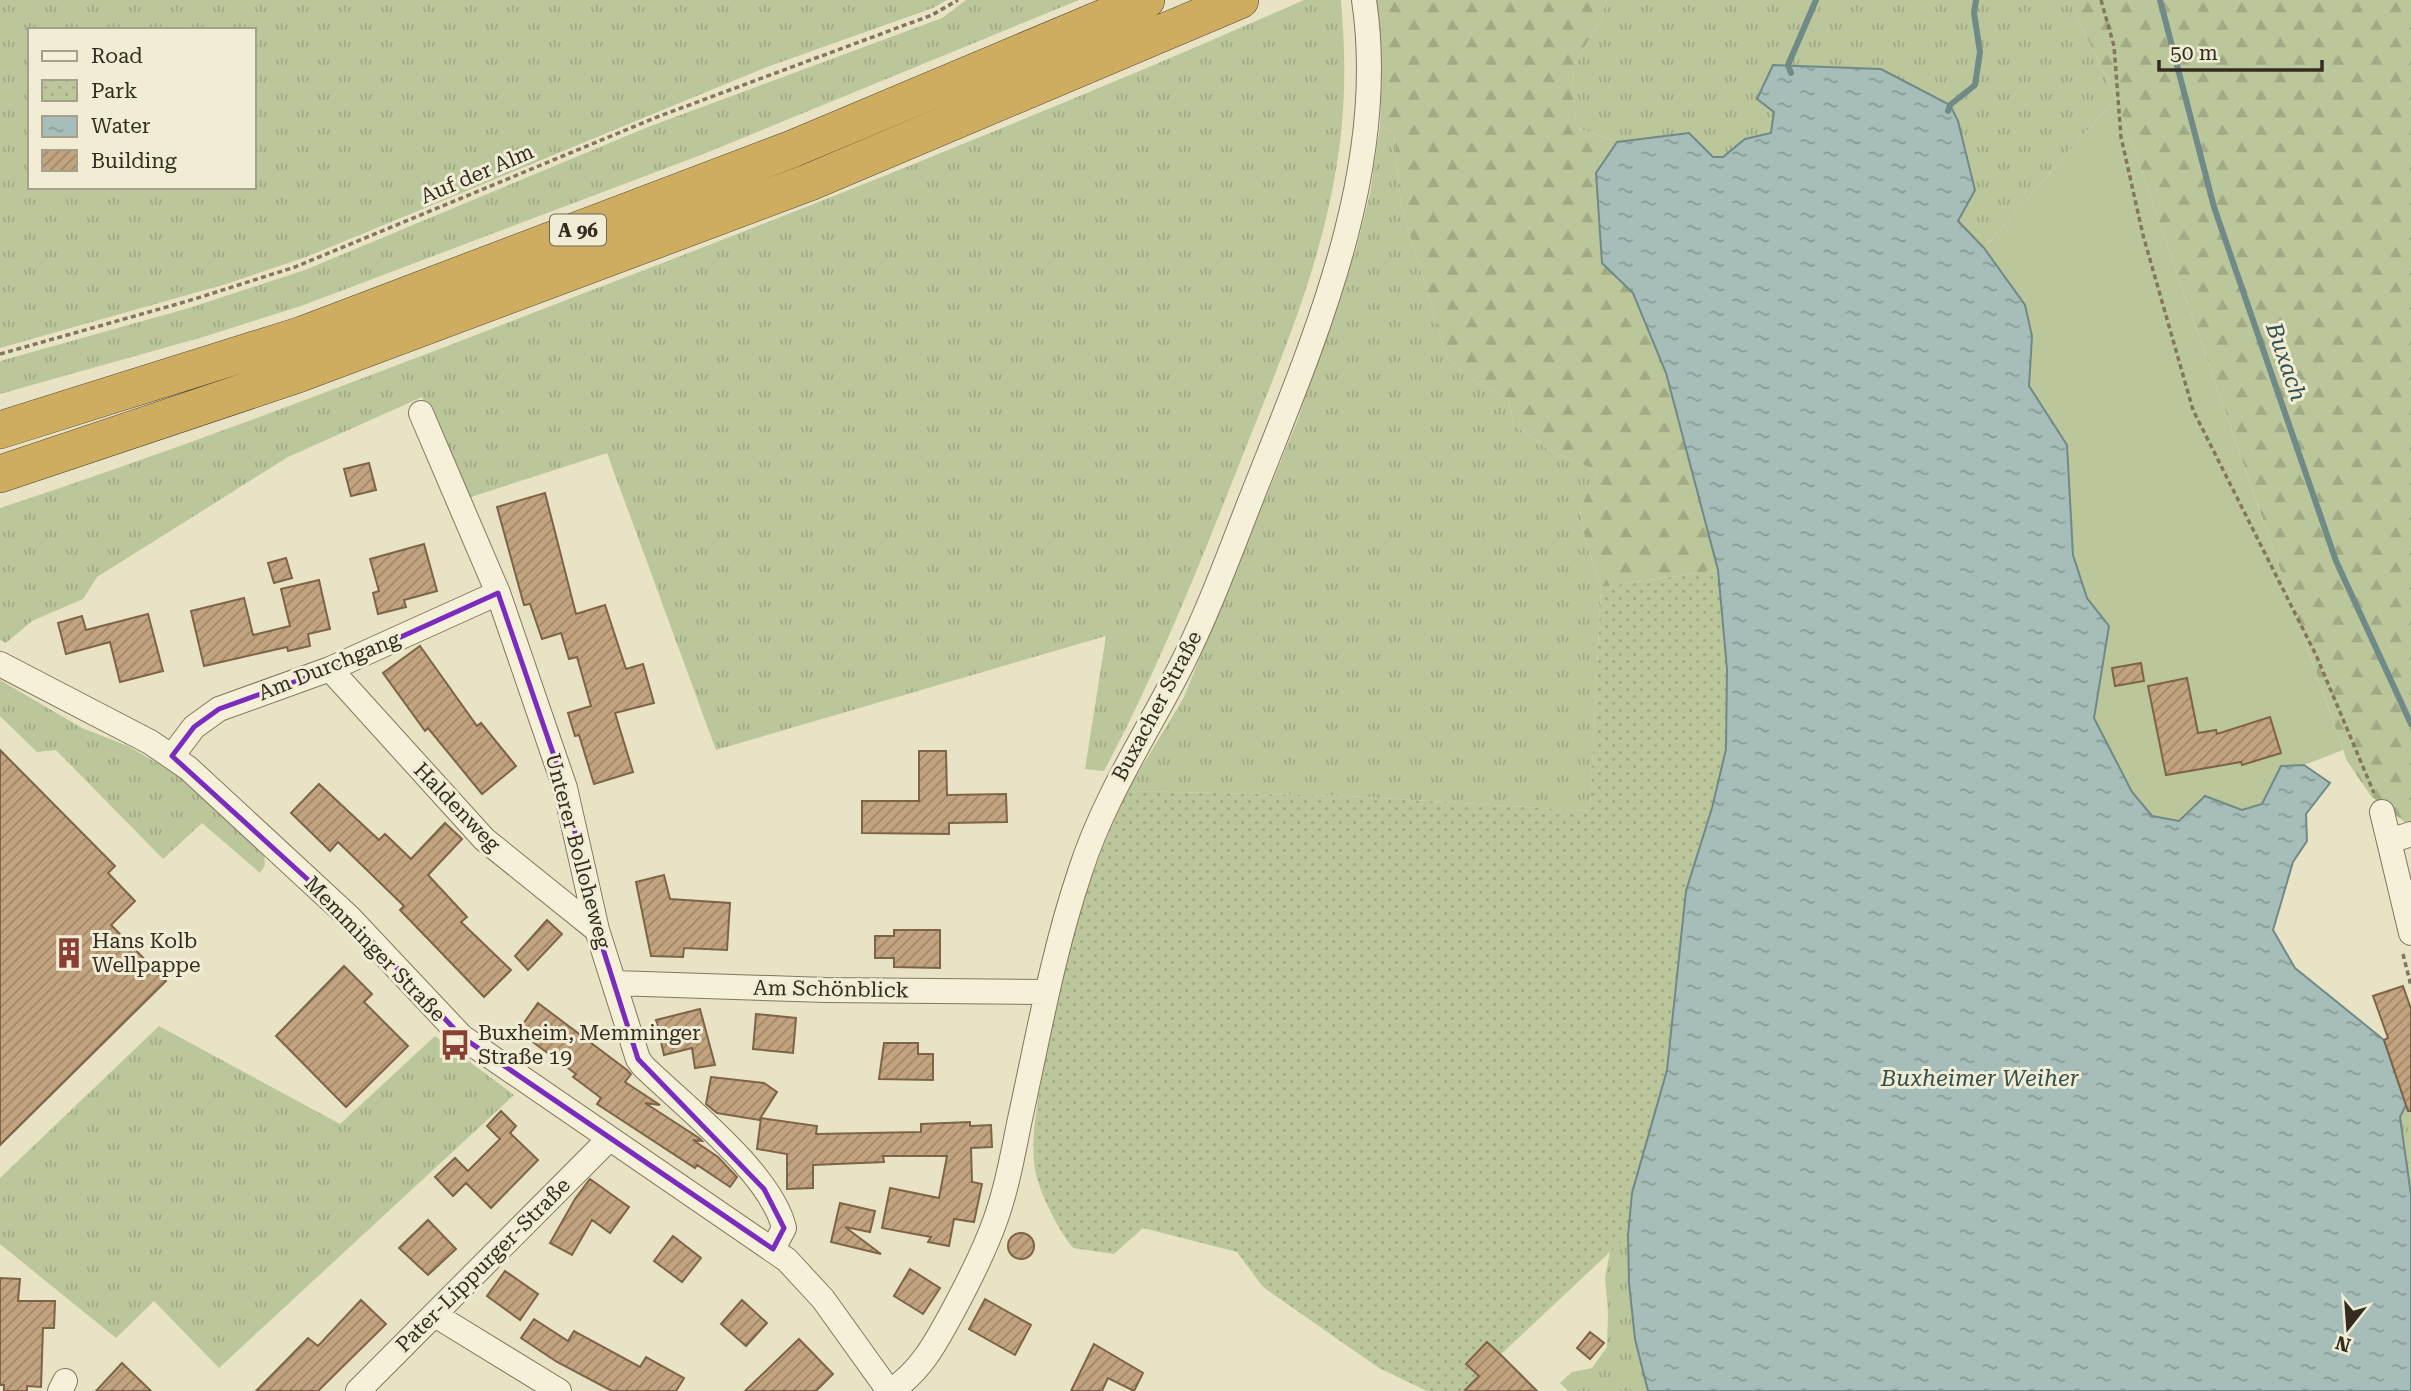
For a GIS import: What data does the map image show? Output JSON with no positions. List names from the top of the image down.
{
  "streets": {
    "highway": ["A 96"],
    "street": [
      "Am Durchgang",
      "Buxacher Straße",
      "Haldenweg",
      "Unterer Bolloheweg",
      "Memminger Straße",
      "Am Schönblick",
      "Pater-Lippurger-Straße"
    ],
    "path": ["Auf der Alm"]
  },
  "crossings": [
    ["Am Durchgang", "Haldenweg"],
    ["Am Durchgang", "Unterer Bolloheweg"],
    ["Am Durchgang", "Memminger Straße"],
    ["Buxacher Straße", "Memminger Straße"],
    ["Buxacher Straße", "Am Schönblick"],
    ["Haldenweg", "Unterer Bolloheweg"],
    ["Unterer Bolloheweg", "Memminger Straße"],
    ["Unterer Bolloheweg", "Am Schönblick"],
    ["Memminger Straße", "Pater-Lippurger-Straße"]
  ],
  "water": ["Buxach", "Buxheimer Weiher"],
  "places": {
    "building": ["Hans Kolb Wellpappe"],
    "bus stop": ["Buxheim, Memminger Straße 19"]
  },
  "legend": [
    "Road",
    "Park",
    "Water",
    "Building"
  ],
  "scale_bar": "50 m",
  "north": "bottom"
}
